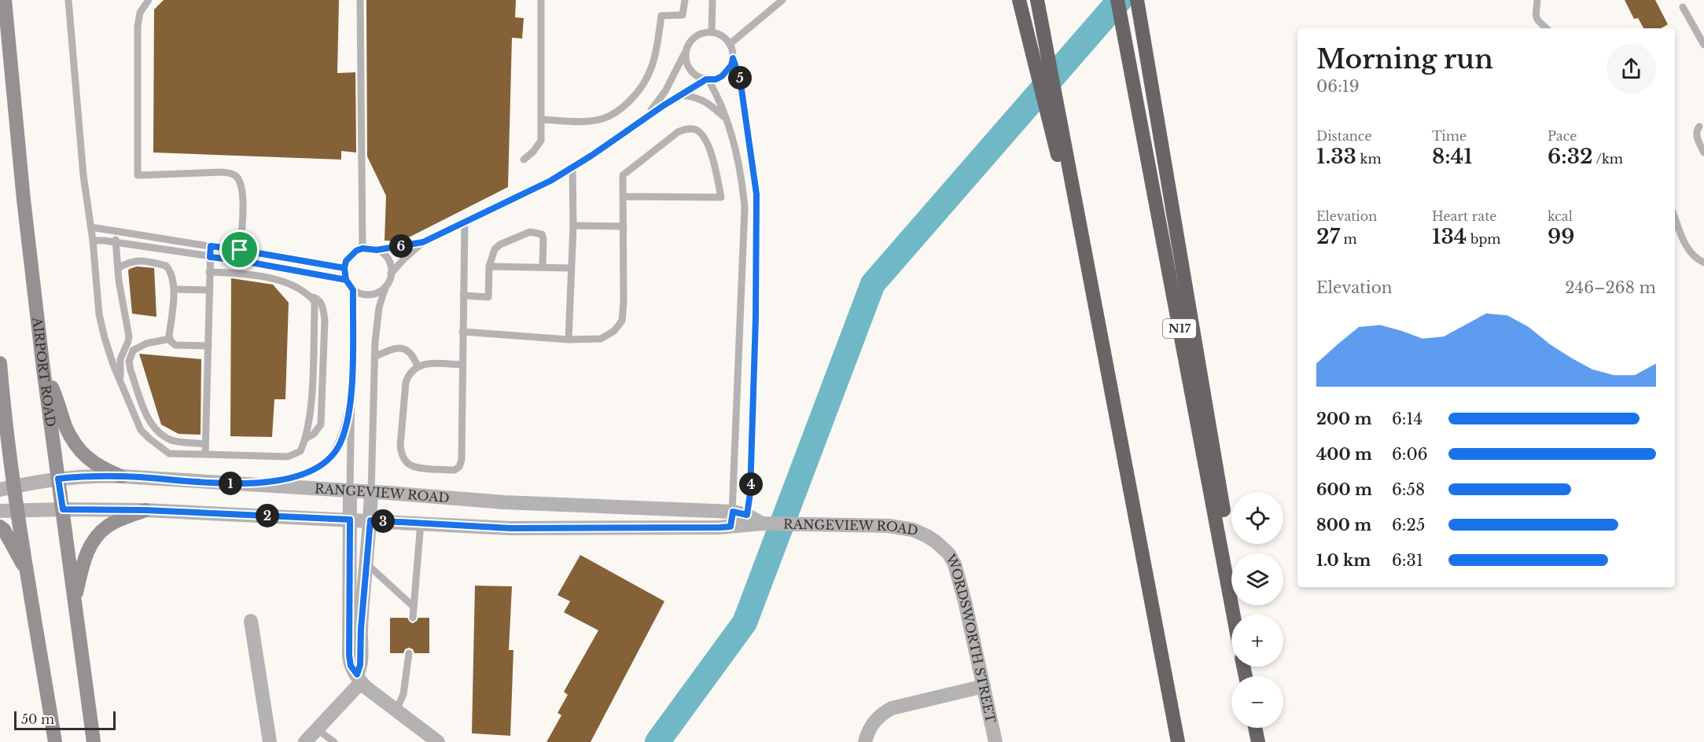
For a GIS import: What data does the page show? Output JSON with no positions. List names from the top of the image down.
{
  "streets": {
    "highway": ["N17"],
    "main road": ["AIRPORT ROAD"],
    "street": ["RANGEVIEW ROAD", "WORDSWORTH STREET"]
  },
  "crossings": [
    ["AIRPORT ROAD", "RANGEVIEW ROAD"],
    ["RANGEVIEW ROAD", "WORDSWORTH STREET"]
  ],
  "scale_bar": "50 m",
  "page": {
    "heading": ["Morning run", "06:19"],
    "pins": [
      "5",
      "6",
      "1",
      "4",
      "2",
      "3"
    ],
    "stats": [
      ["Distance", "1.33 km"],
      ["Time", "8:41"],
      ["Pace", "6:32 /km"],
      ["Elevation", "27 m"],
      ["Heart rate", "134 bpm"],
      ["kcal", "99"]
    ],
    "chart": ["Elevation", "246–268 m"],
    "list": [
      {
        "name": "200 m",
        "note": "6:14"
      },
      {
        "name": "400 m",
        "note": "6:06"
      },
      {
        "name": "600 m",
        "note": "6:58"
      },
      {
        "name": "800 m",
        "note": "6:25"
      },
      {
        "name": "1.0 km",
        "note": "6:31"
      }
    ],
    "map_buttons": ["+", "−"],
    "scale": "50 m"
  }
}
